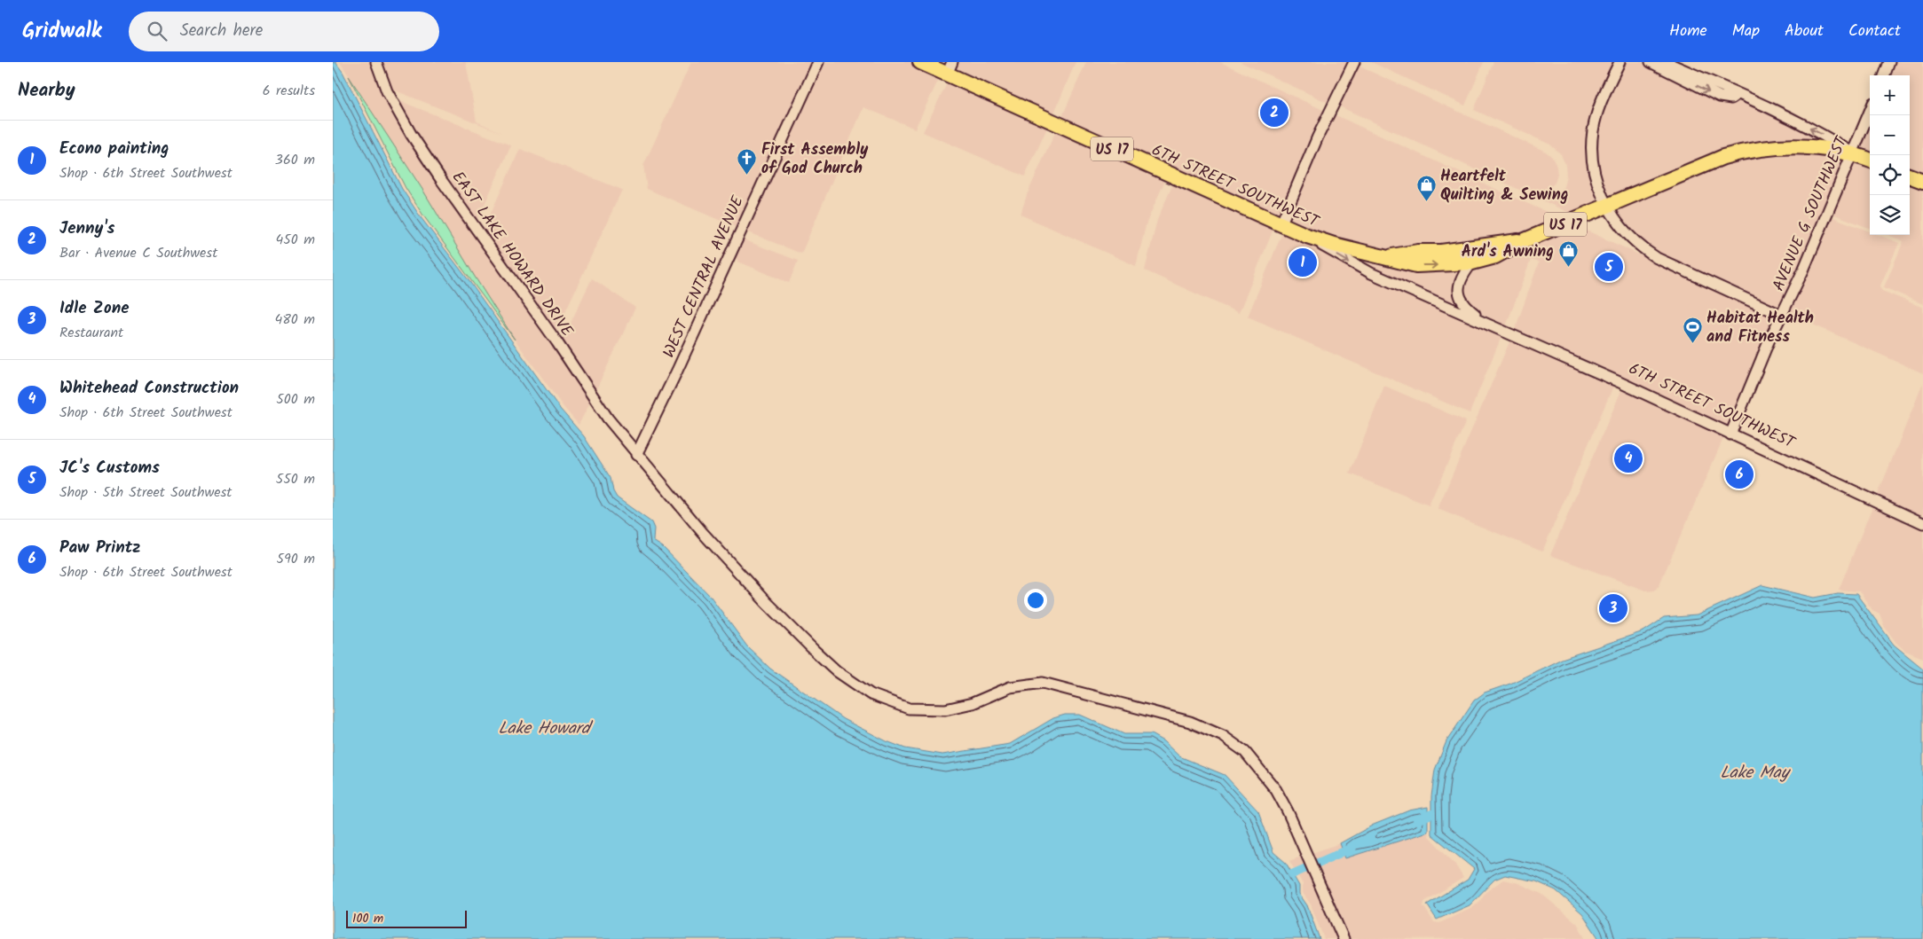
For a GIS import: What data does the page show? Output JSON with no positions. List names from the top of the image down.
{
  "streets": {
    "highway": ["US 17", "6TH STREET SOUTHWEST"],
    "street": ["AVENUE G SOUTHWEST", "EAST LAKE HOWARD DRIVE", "WEST CENTRAL AVENUE"]
  },
  "crossings": [
    ["US 17", "6TH STREET SOUTHWEST"],
    ["US 17", "AVENUE G SOUTHWEST"],
    ["6TH STREET SOUTHWEST", "AVENUE G SOUTHWEST"],
    ["EAST LAKE HOWARD DRIVE", "WEST CENTRAL AVENUE"]
  ],
  "water": ["Lake Howard", "Lake May"],
  "places": {
    "church": ["First Assembly of God Church"],
    "shop": ["Heartfelt Quilting & Sewing", "Ard's Awning"],
    "sports": ["Habitat Health and Fitness"]
  },
  "scale_bar": "100 m",
  "page": {
    "header": "Gridwalk",
    "search": "Search here",
    "nav": [
      "Home",
      "Map",
      "About",
      "Contact"
    ],
    "heading": ["Nearby", "6 results"],
    "map_buttons": ["+", "−"],
    "pins": [
      "2",
      "1",
      "5",
      "4",
      "6",
      "3"
    ],
    "list": [
      {
        "mark": "1",
        "name": "Econo painting",
        "note": "Shop · 6th Street Southwest",
        "value": "360 m"
      },
      {
        "mark": "2",
        "name": "Jenny's",
        "note": "Bar · Avenue C Southwest",
        "value": "450 m"
      },
      {
        "mark": "3",
        "name": "Idle Zone",
        "note": "Restaurant",
        "value": "480 m"
      },
      {
        "mark": "4",
        "name": "Whitehead Construction",
        "note": "Shop · 6th Street Southwest",
        "value": "500 m"
      },
      {
        "mark": "5",
        "name": "JC's Customs",
        "note": "Shop · 5th Street Southwest",
        "value": "550 m"
      },
      {
        "mark": "6",
        "name": "Paw Printz",
        "note": "Shop · 6th Street Southwest",
        "value": "590 m"
      }
    ],
    "scale": "100 m"
  }
}
